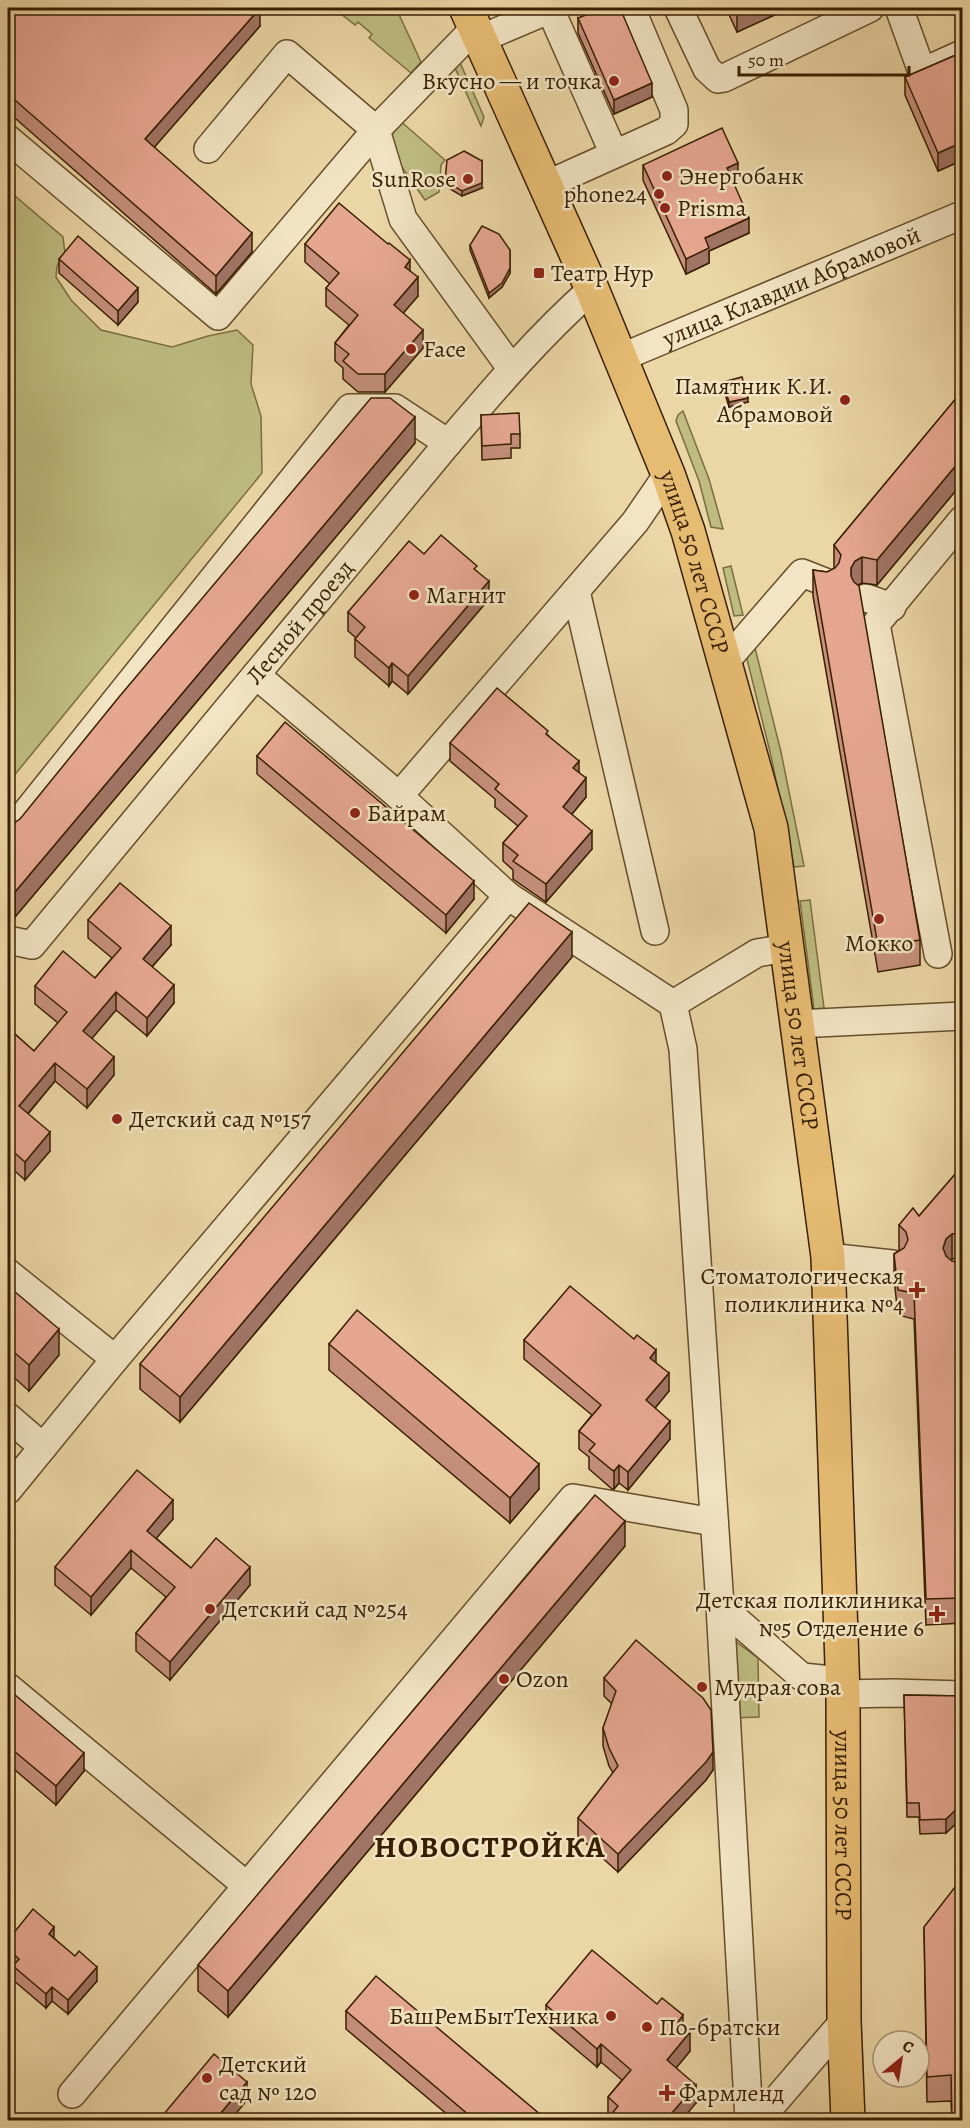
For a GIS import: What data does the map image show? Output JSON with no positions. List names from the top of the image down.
{
  "streets": {
    "main road": ["улица 50 лет СССР"],
    "street": ["улица Клавдии Абрамовой", "Лесной проезд"]
  },
  "crossings": [
    ["улица Клавдии Абрамовой", "улица 50 лет СССР"],
    ["улица 50 лет СССР", "Лесной проезд"]
  ],
  "districts": ["НОВОСТРОЙКА"],
  "places": {
    "other": [
      "Вкусно — и точка",
      "Энергобанк",
      "SunRose",
      "phone24",
      "Prisma",
      "Face",
      "Памятник К.И. Абрамовой",
      "Магнит",
      "Байрам",
      "Мокко",
      "Детский сад №157",
      "Детский сад №254",
      "Ozon",
      "Мудрая сова",
      "БашРемБытТехника",
      "По-братски",
      "Детский сад № 120"
    ],
    "transit": ["Театр Нур"],
    "health": ["Стоматологическая поликлиника №4", "Детская поликлиника №5 Отделение 6", "Фармленд"]
  },
  "scale_bar": "50 m",
  "north": "top right"
}
